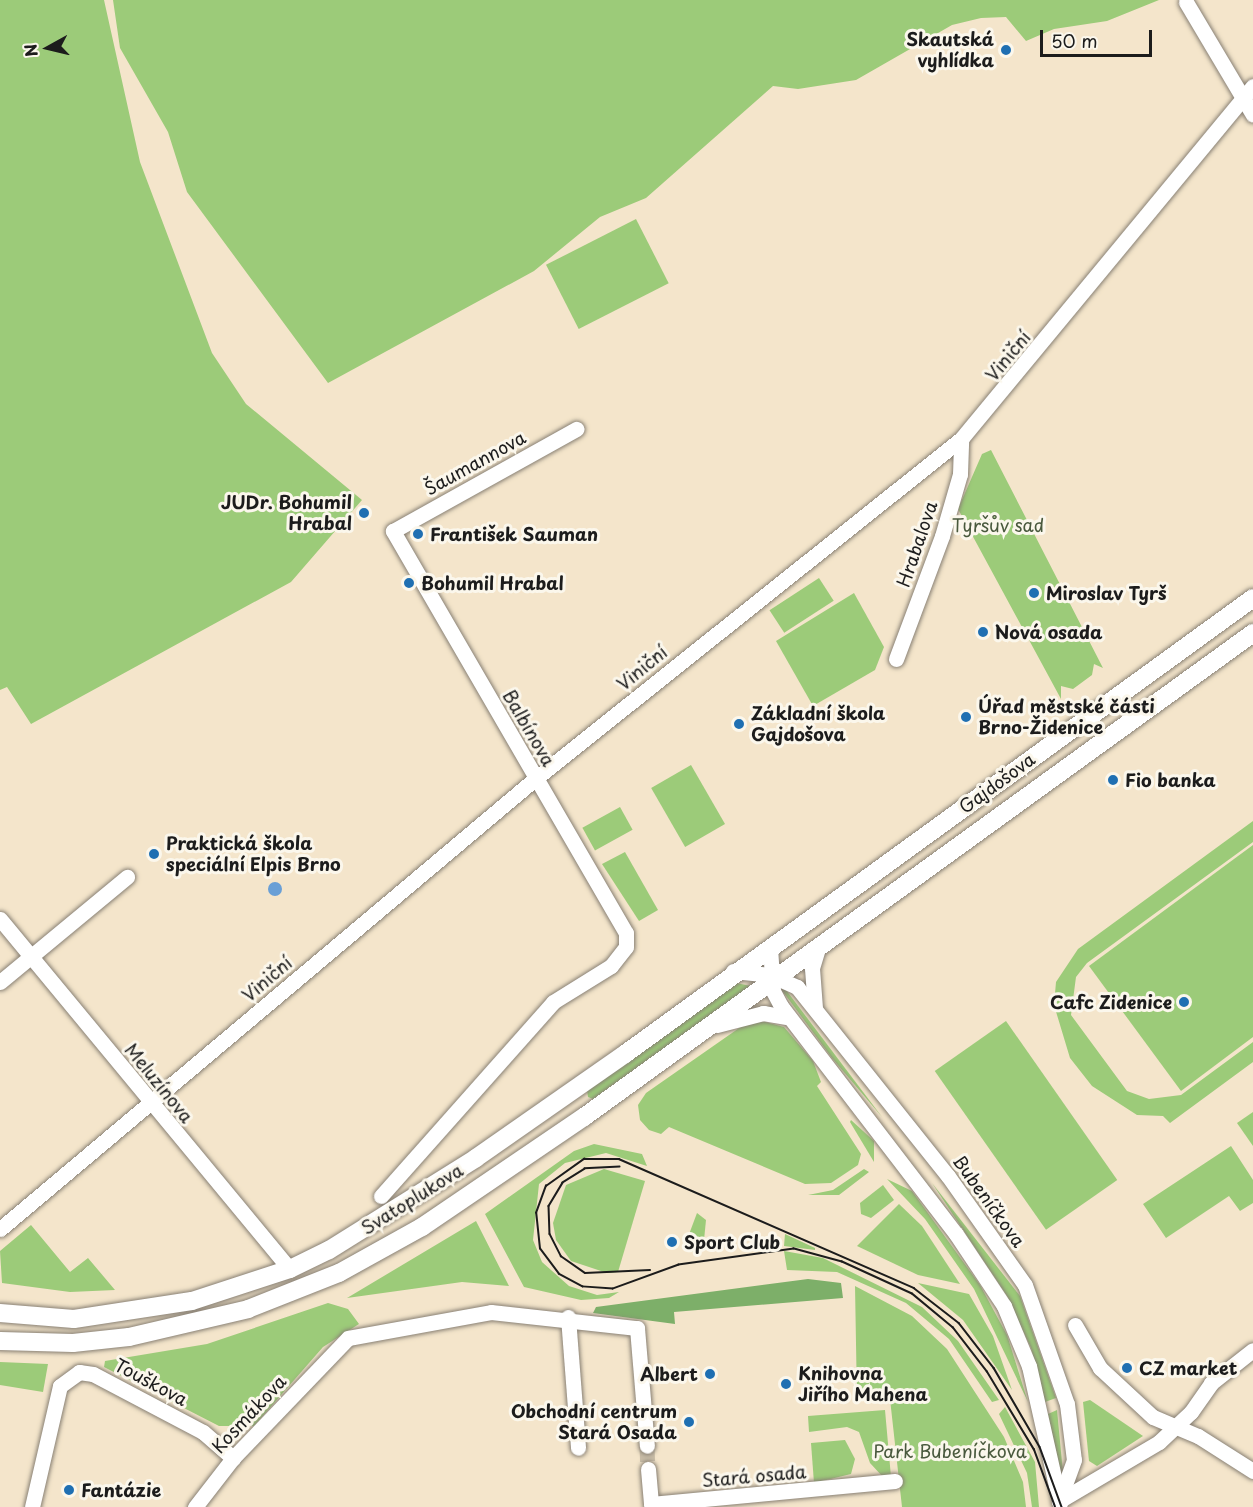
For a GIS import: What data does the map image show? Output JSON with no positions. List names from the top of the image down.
{
  "streets": {
    "main road": ["Gajdošova", "Svatoplukova"],
    "street": [
      "Viniční",
      "Šaumannova",
      "Hrabalova",
      "Balbínova",
      "Meluzínova",
      "Bubeníčkova",
      "Touškova",
      "Kosmákova",
      "Stará osada"
    ]
  },
  "crossings": [
    ["Viniční", "Hrabalova"],
    ["Viniční", "Balbínova"],
    ["Viniční", "Meluzínova"],
    ["Šaumannova", "Balbínova"],
    ["Balbínova", "Svatoplukova"],
    ["Gajdošova", "Svatoplukova"],
    ["Gajdošova", "Bubeníčkova"],
    ["Meluzínova", "Svatoplukova"],
    ["Svatoplukova", "Bubeníčkova"],
    ["Touškova", "Kosmákova"]
  ],
  "parks": ["Tyršův sad", "Park Bubeníčkova"],
  "places": [
    "Skautská vyhlídka",
    "JUDr. Bohumil Hrabal",
    "František Sauman",
    "Bohumil Hrabal",
    "Miroslav Tyrš",
    "Nová osada",
    "Úřad městské části Brno-Židenice",
    "Základní škola Gajdošova",
    "Fio banka",
    "Praktická škola speciální Elpis Brno",
    "Cafc Zidenice",
    "Sport Club",
    "CZ market",
    "Albert",
    "Knihovna Jiřího Mahena",
    "Obchodní centrum Stará Osada",
    "Fantázie"
  ],
  "scale_bar": "50 m",
  "north": "left"
}
